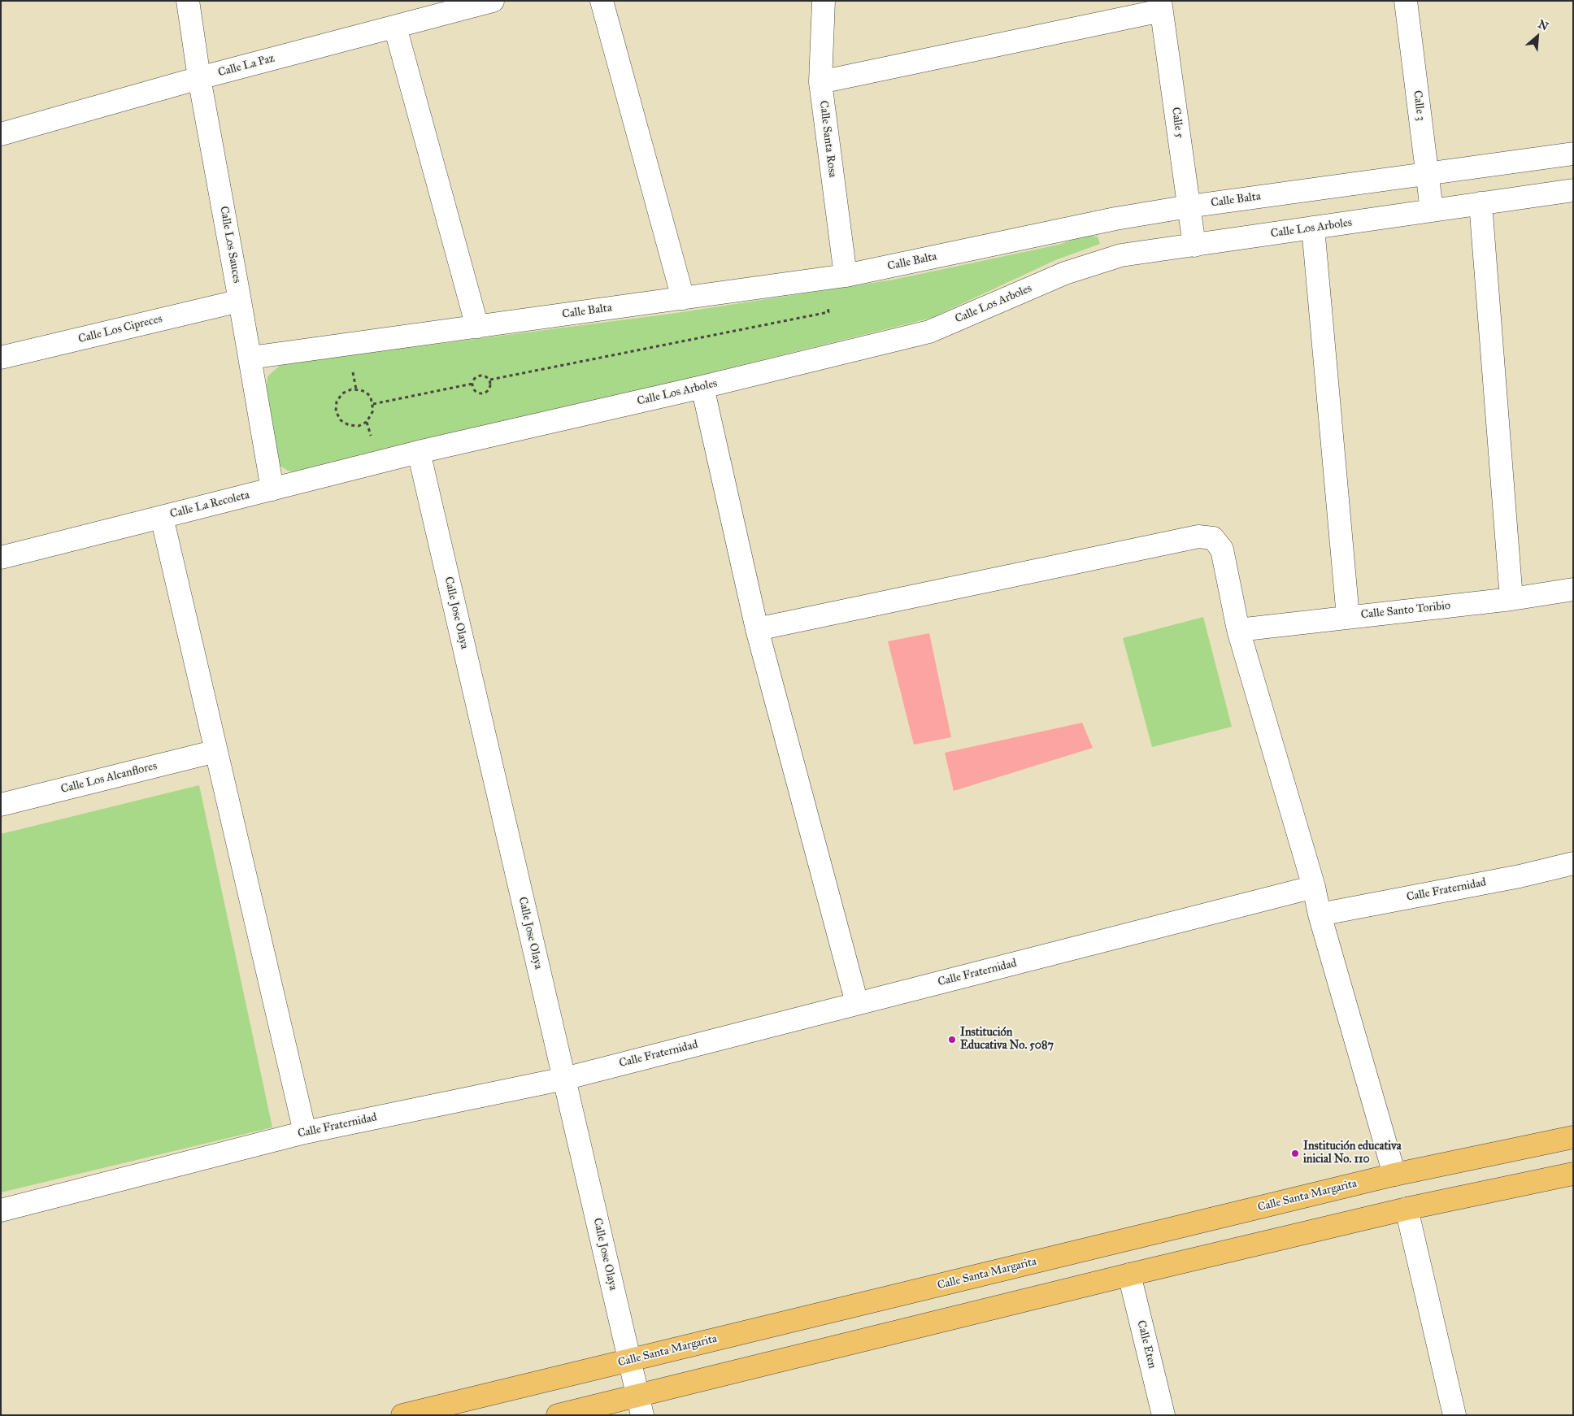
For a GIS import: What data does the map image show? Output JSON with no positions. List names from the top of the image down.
{
  "streets": {
    "main road": ["Calle Santa Margarita"],
    "street": [
      "Calle La Paz",
      "Calle 3",
      "Calle 5",
      "Calle Santa Rosa",
      "Calle Balta",
      "Calle Los Arboles",
      "Calle Los Sauces",
      "Calle Los Cipreces",
      "Calle La Recoleta",
      "Calle Santo Toribio",
      "Calle Jose Olaya",
      "Calle Los Alcanflores",
      "Calle Fraternidad",
      "Calle Eten"
    ]
  },
  "crossings": [
    ["Calle La Paz", "Calle Los Sauces"],
    ["Calle 3", "Calle Balta"],
    ["Calle 3", "Calle Los Arboles"],
    ["Calle 5", "Calle Balta"],
    ["Calle 5", "Calle Los Arboles"],
    ["Calle Santa Rosa", "Calle Balta"],
    ["Calle Balta", "Calle Los Sauces"],
    ["Calle Los Arboles", "Calle La Recoleta"],
    ["Calle Los Arboles", "Calle Jose Olaya"],
    ["Calle Los Sauces", "Calle Los Cipreces"],
    ["Calle Los Sauces", "Calle La Recoleta"],
    ["Calle La Recoleta", "Calle Jose Olaya"],
    ["Calle Jose Olaya", "Calle Fraternidad"],
    ["Calle Jose Olaya", "Calle Santa Margarita"]
  ],
  "places": ["Institución Educativa No. 5087", "Institución educativa inicial No. 110"],
  "north": "top right"
}
